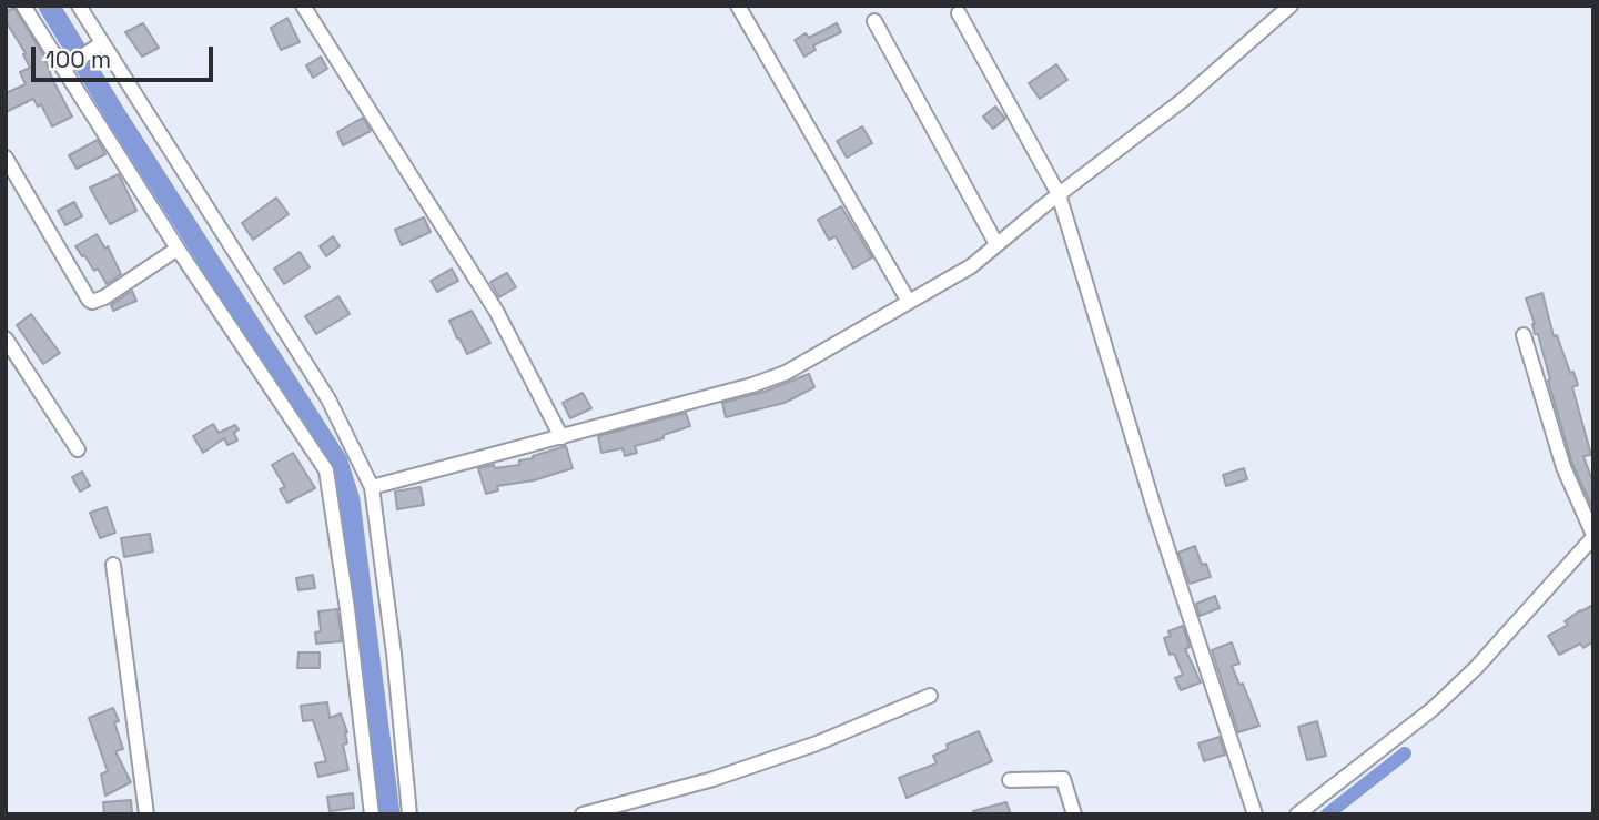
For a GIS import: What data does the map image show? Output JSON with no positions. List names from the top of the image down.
{
  "scale_bar": "100 m"
}
